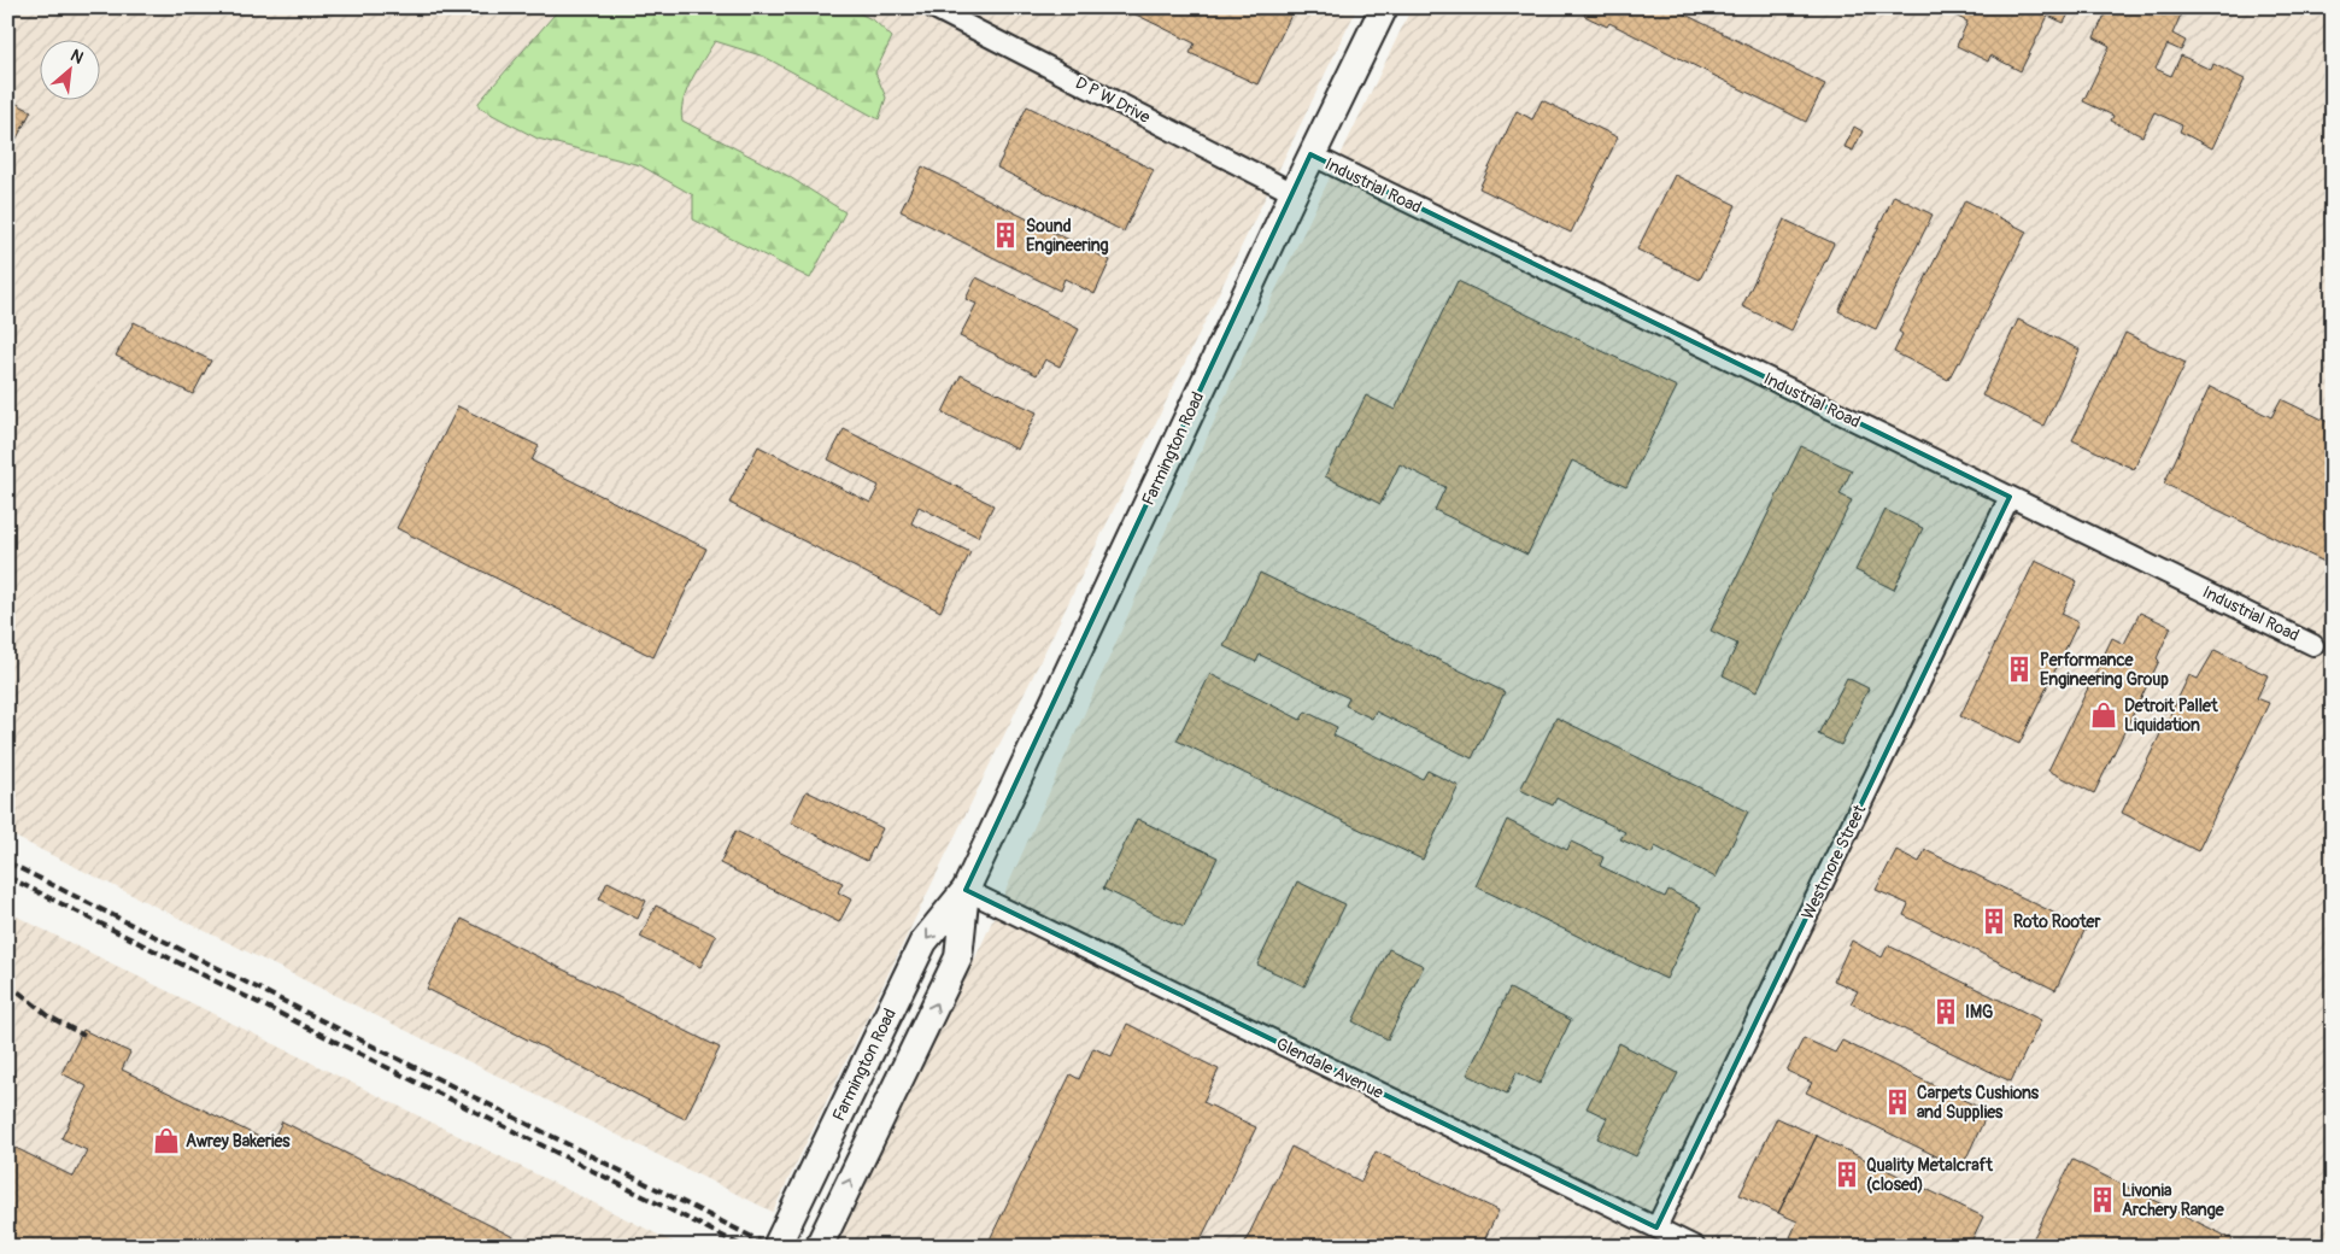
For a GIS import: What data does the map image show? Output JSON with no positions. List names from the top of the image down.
{
  "streets": {
    "main road": ["Farmington Road"],
    "street": [
      "D P W Drive",
      "Industrial Road",
      "Westmore Street",
      "Glendale Avenue"
    ]
  },
  "crossings": [
    ["D P W Drive", "Farmington Road"],
    ["Industrial Road", "Farmington Road"],
    ["Industrial Road", "Westmore Street"],
    ["Farmington Road", "Glendale Avenue"],
    ["Westmore Street", "Glendale Avenue"]
  ],
  "places": {
    "building": [
      "Sound Engineering",
      "Performance Engineering Group",
      "Roto Rooter",
      "IMG",
      "Carpets Cushions and Supplies",
      "Quality Metalcraft (closed)",
      "Livonia Archery Range"
    ],
    "shop": ["Detroit Pallet Liquidation", "Awrey Bakeries"]
  },
  "north": "top right"
}
